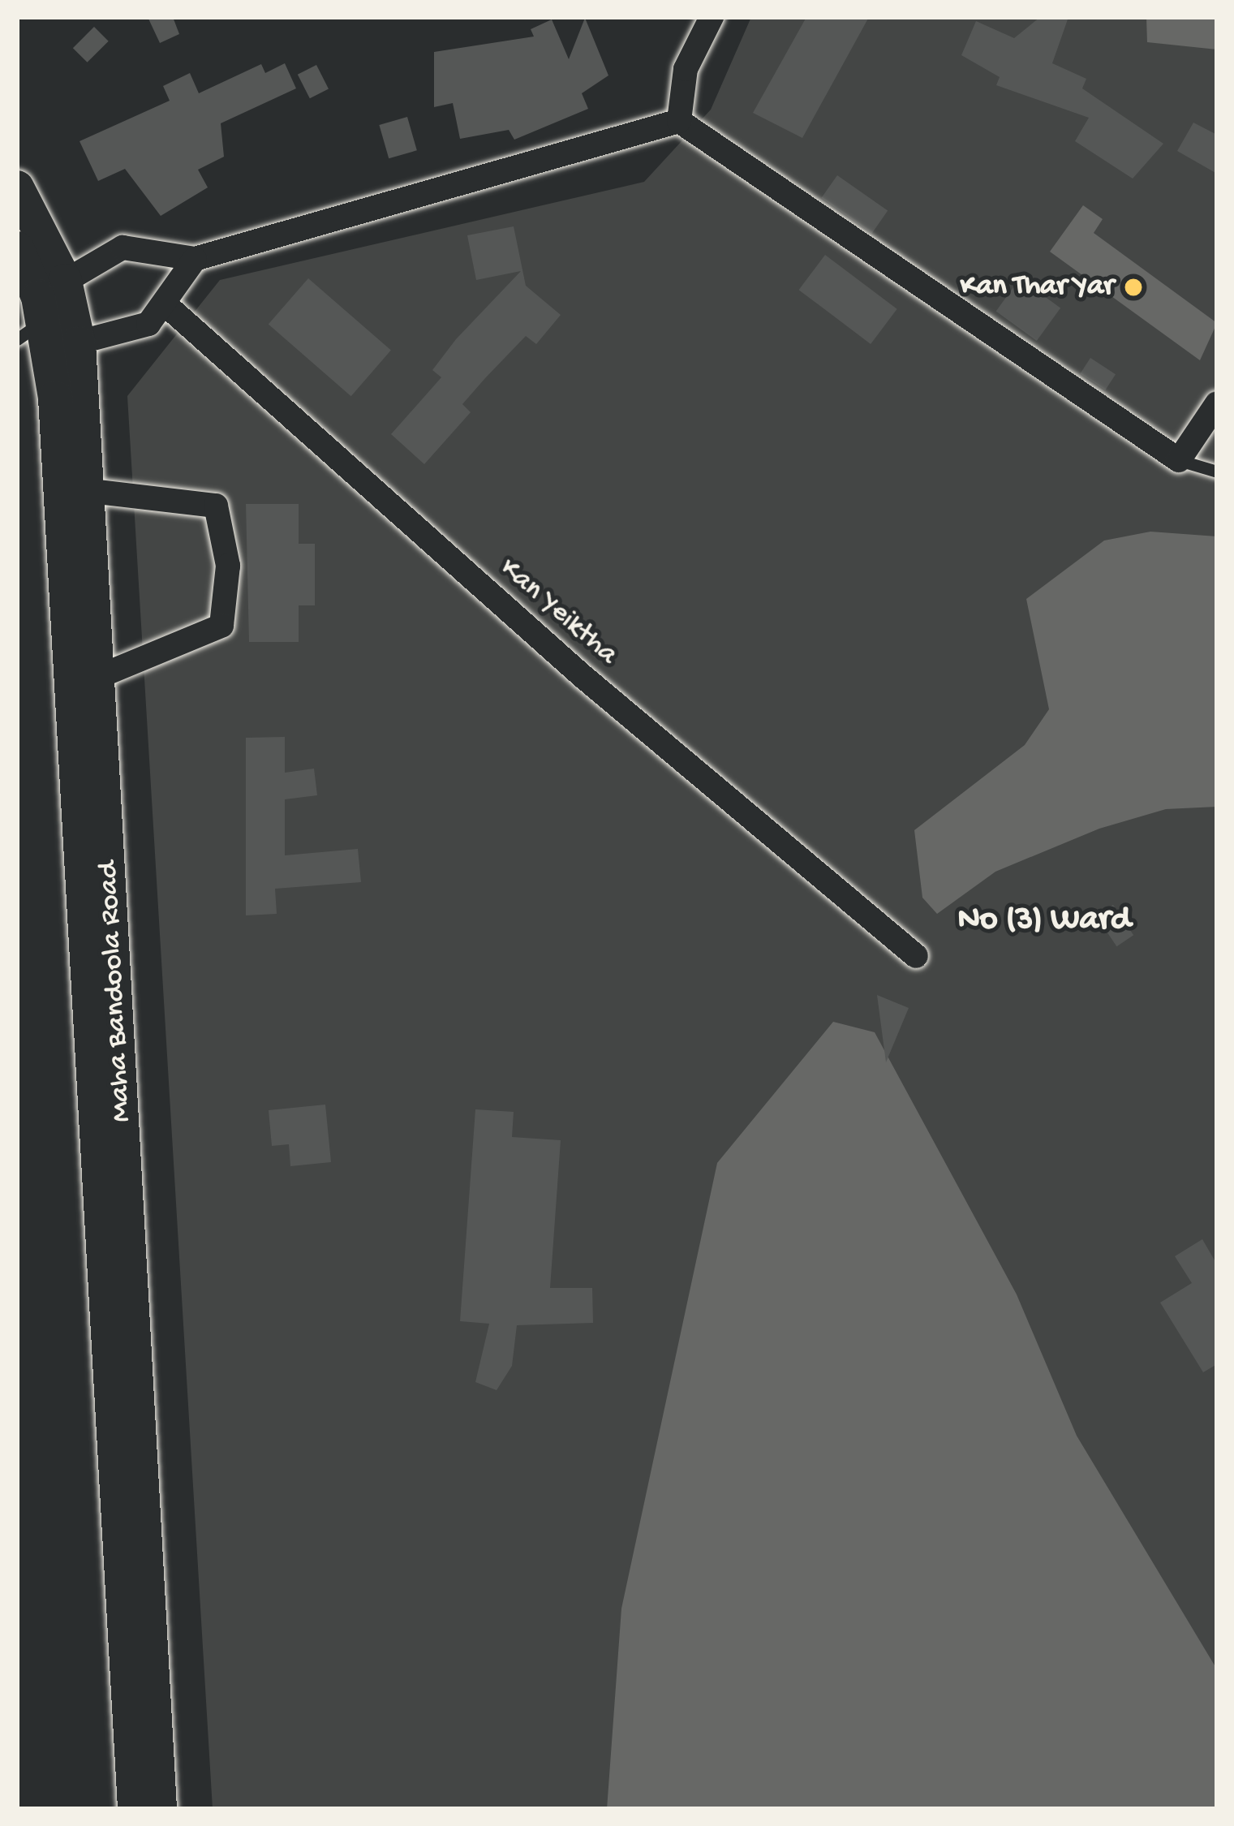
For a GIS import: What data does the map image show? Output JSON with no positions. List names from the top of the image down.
{
  "streets": {
    "main road": ["Maha Bandoola Road"],
    "street": ["Kan Yeiktha"]
  },
  "districts": ["No (3) Ward"],
  "places": ["Kan Thar Yar"]
}
